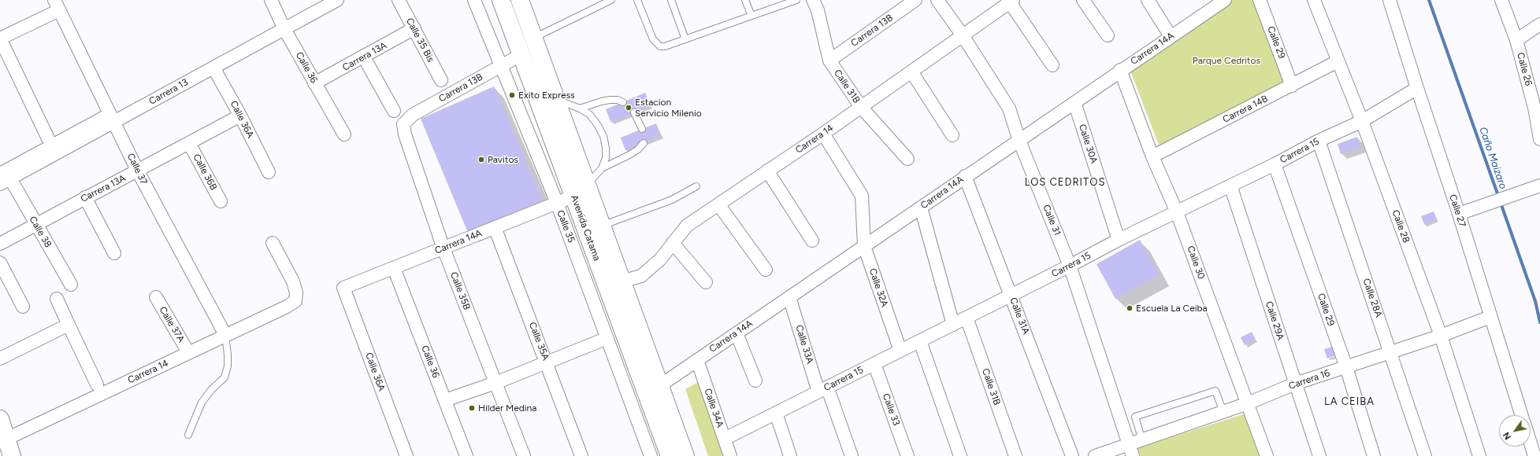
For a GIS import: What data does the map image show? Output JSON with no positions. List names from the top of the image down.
{
  "streets": {
    "main road": ["Avenida Catama"],
    "street": [
      "Carrera 13B",
      "Calle 35 Bis",
      "Calle 29",
      "Carrera 14A",
      "Carrera 13A",
      "Calle 36",
      "Calle 26",
      "Calle 31B",
      "Carrera 13",
      "Carrera 14B",
      "Calle 36A",
      "Carrera 14",
      "Calle 30A",
      "Carrera 15",
      "Calle 37",
      "Calle 36B",
      "Calle 27",
      "Calle 31",
      "Calle 35",
      "Calle 28",
      "Calle 38",
      "Calle 30",
      "Calle 32A",
      "Calle 35B",
      "Calle 28A",
      "Calle 31A",
      "Calle 29A",
      "Calle 37A",
      "Calle 35A",
      "Calle 33A",
      "Carrera 16",
      "Calle 34A",
      "Calle 33"
    ]
  },
  "crossings": [
    ["Carrera 13B", "Calle 31B"],
    ["Carrera 13B", "Calle 35"],
    ["Carrera 13B", "Avenida Catama"],
    ["Carrera 13B", "Calle 35B"],
    ["Calle 35 Bis", "Carrera 13A"],
    ["Calle 29", "Carrera 14B"],
    ["Calle 29", "Carrera 15"],
    ["Calle 29", "Carrera 16"],
    ["Carrera 14A", "Calle 36"],
    ["Carrera 14A", "Calle 36A"],
    ["Carrera 14A", "Calle 30A"],
    ["Carrera 14A", "Calle 31"],
    ["Carrera 14A", "Calle 35"],
    ["Carrera 14A", "Avenida Catama"],
    ["Carrera 14A", "Calle 30"],
    ["Carrera 14A", "Calle 32A"],
    ["Carrera 14A", "Calle 35B"],
    ["Carrera 14A", "Calle 31A"],
    ["Carrera 14A", "Calle 35A"],
    ["Carrera 14A", "Calle 33A"],
    ["Carrera 14A", "Calle 34A"],
    ["Carrera 13A", "Calle 36"],
    ["Carrera 13A", "Calle 36A"],
    ["Carrera 13A", "Calle 37"],
    ["Carrera 13A", "Calle 36B"],
    ["Carrera 13A", "Calle 38"],
    ["Calle 36", "Carrera 13"],
    ["Calle 31B", "Carrera 14"],
    ["Calle 31B", "Carrera 15"],
    ["Carrera 13", "Calle 36A"],
    ["Carrera 13", "Calle 37"],
    ["Carrera 13", "Calle 38"],
    ["Carrera 14B", "Calle 28"],
    ["Carrera 14B", "Calle 30"],
    ["Carrera 14", "Calle 37"],
    ["Carrera 14", "Calle 31"],
    ["Carrera 14", "Avenida Catama"],
    ["Carrera 14", "Calle 32A"],
    ["Carrera 14", "Calle 37A"],
    ["Calle 30A", "Carrera 15"],
    ["Carrera 15", "Calle 27"],
    ["Carrera 15", "Calle 31"],
    ["Carrera 15", "Calle 28"],
    ["Carrera 15", "Calle 30"],
    ["Carrera 15", "Calle 32A"],
    ["Carrera 15", "Calle 28A"],
    ["Carrera 15", "Calle 31A"],
    ["Carrera 15", "Calle 29A"],
    ["Carrera 15", "Calle 33A"],
    ["Carrera 15", "Calle 34A"],
    ["Carrera 15", "Calle 33"],
    ["Calle 27", "Carrera 16"],
    ["Calle 31", "Carrera 16"],
    ["Calle 28", "Carrera 16"],
    ["Calle 30", "Carrera 16"],
    ["Calle 28A", "Carrera 16"],
    ["Calle 29A", "Carrera 16"]
  ],
  "districts": ["LOS CEDRITOS", "LA CEIBA"],
  "water": ["Caño Maizaro"],
  "parks": ["Parque Cedritos"],
  "places": [
    "Exito Express",
    "Estacion Servicio Milenio",
    "Pavitos",
    "Escuela La Ceiba",
    "Hilder Medina"
  ],
  "north": "bottom left"
}
